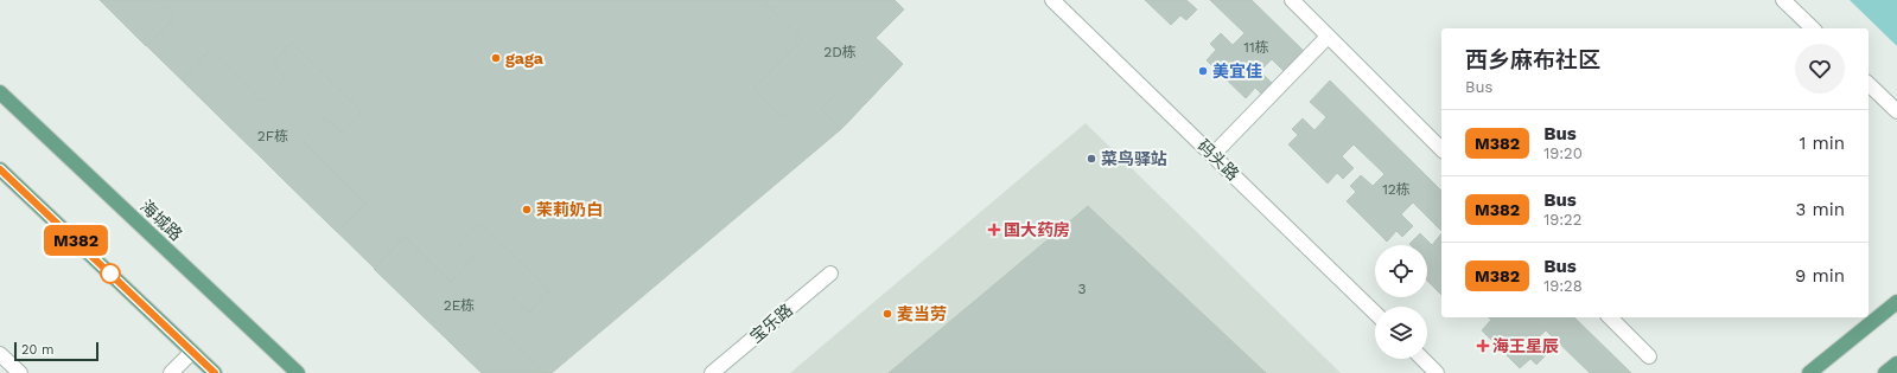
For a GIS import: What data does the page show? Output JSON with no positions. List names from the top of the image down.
{
  "streets": {
    "main road": ["海城路"],
    "street": ["码头路", "宝乐路"]
  },
  "places": {
    "other": [
      "gaga",
      "美宜佳",
      "菜鸟驿站",
      "茉莉奶白",
      "麦当劳"
    ],
    "health": ["国大药房", "海王星辰"]
  },
  "lines": ["bus line M382"],
  "house_numbers": [
    "11栋",
    "2D栋",
    "2F栋",
    "12栋",
    "3",
    "2E栋"
  ],
  "scale_bar": "20 m",
  "page": {
    "on_map": "M382",
    "heading": ["西乡麻布社区", "Bus"],
    "list": [
      {
        "mark": "M382",
        "name": "Bus",
        "note": "19:20",
        "value": "1 min"
      },
      {
        "mark": "M382",
        "name": "Bus",
        "note": "19:22",
        "value": "3 min"
      },
      {
        "mark": "M382",
        "name": "Bus",
        "note": "19:28",
        "value": "9 min"
      }
    ],
    "scale": "20 m"
  }
}
